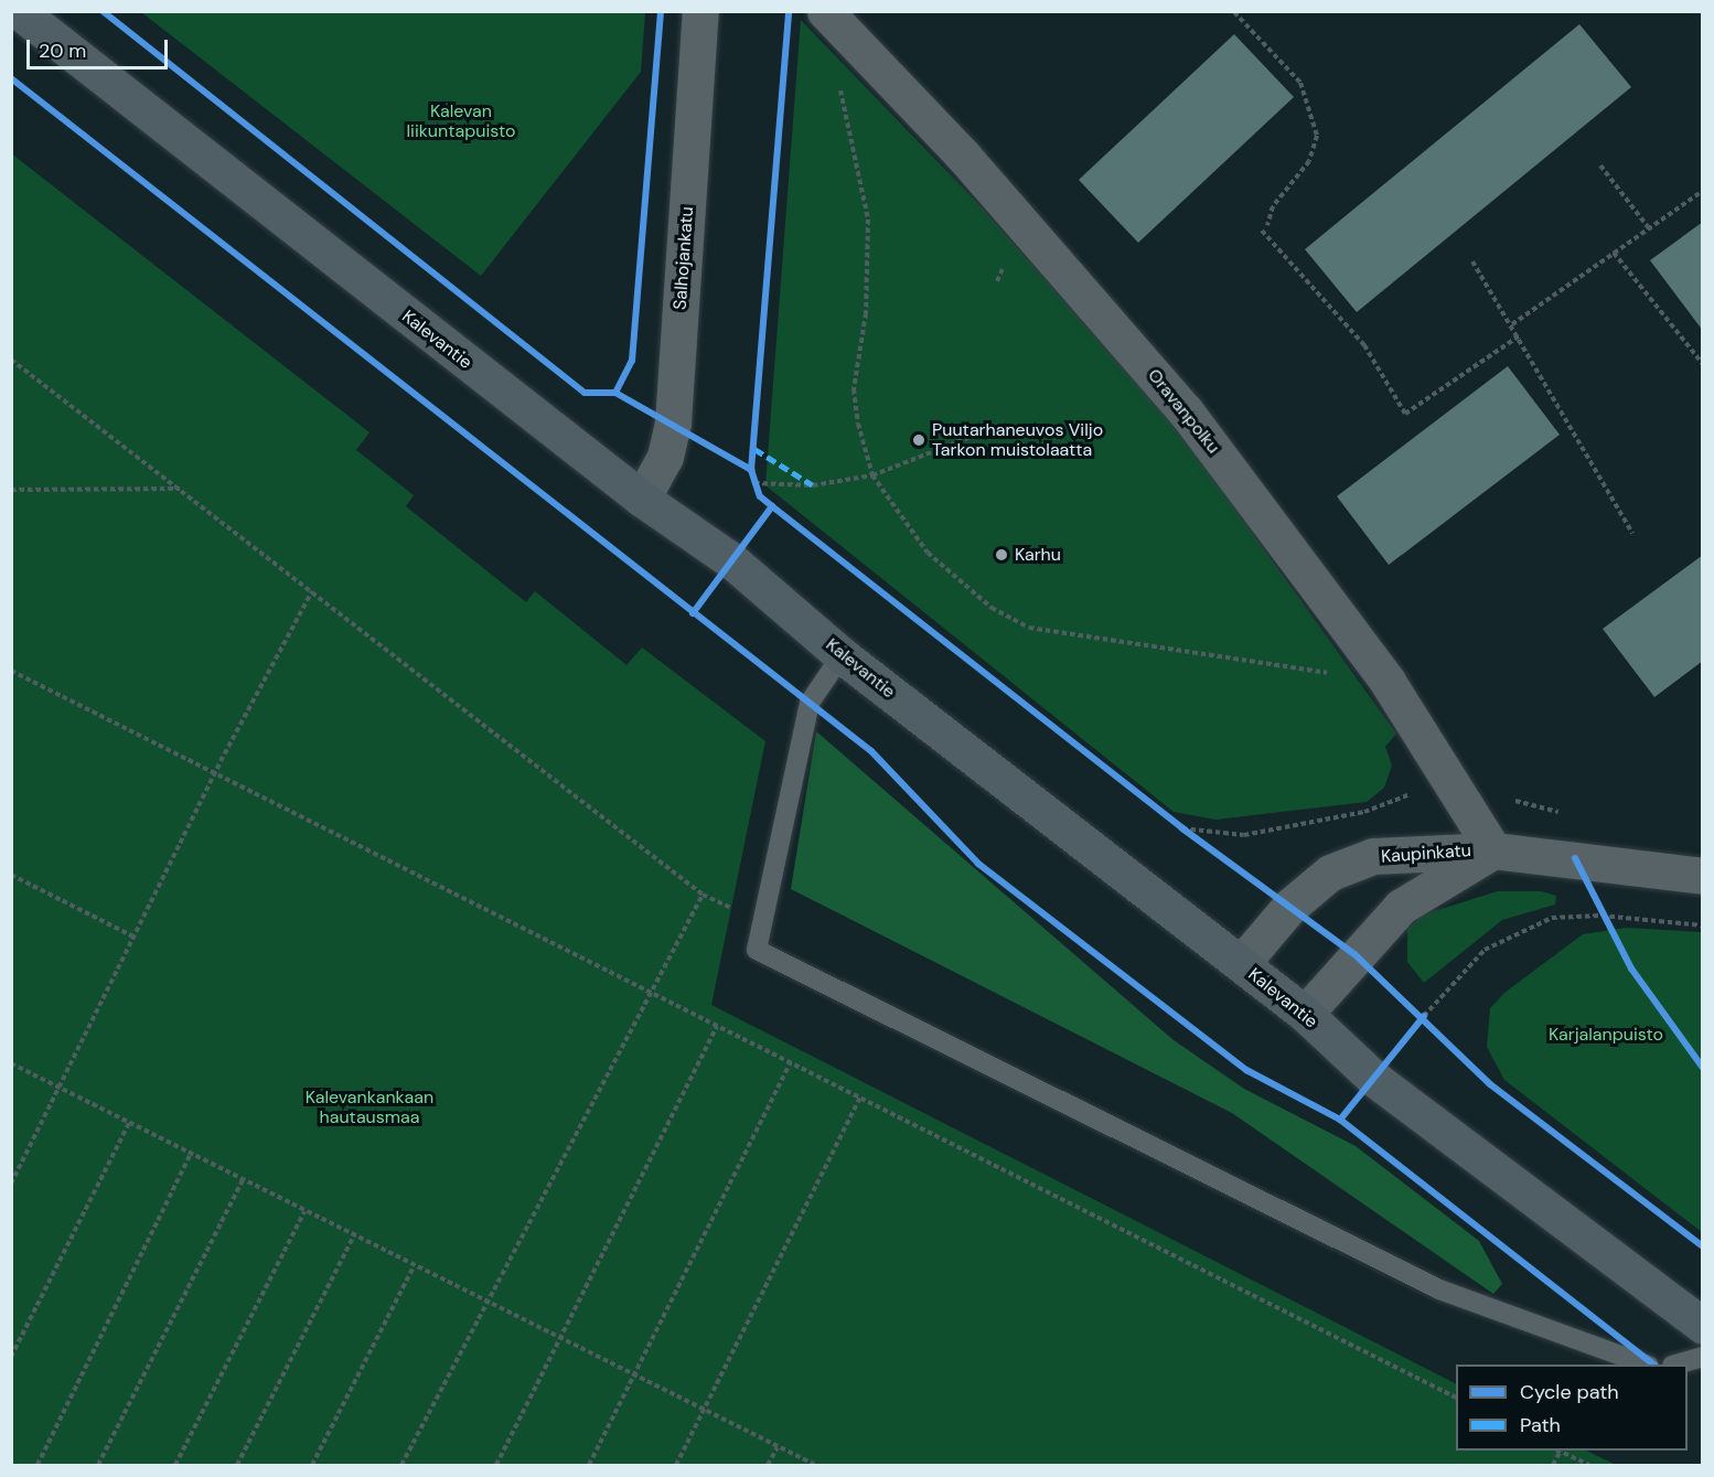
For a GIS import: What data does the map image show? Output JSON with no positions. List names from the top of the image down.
{
  "streets": {
    "main road": ["Kalevantie"],
    "street": ["Salhojankatu", "Oravanpolku", "Kaupinkatu"]
  },
  "crossings": [
    ["Salhojankatu", "Kalevantie"],
    ["Kalevantie", "Kaupinkatu"],
    ["Oravanpolku", "Kaupinkatu"]
  ],
  "parks": ["Kalevan liikuntapuisto", "Karjalanpuisto", "Kalevankankaan hautausmaa"],
  "places": ["Puutarhaneuvos Viljo Tarkon muistolaatta", "Karhu"],
  "legend": ["Cycle path", "Path"],
  "scale_bar": "20 m"
}
